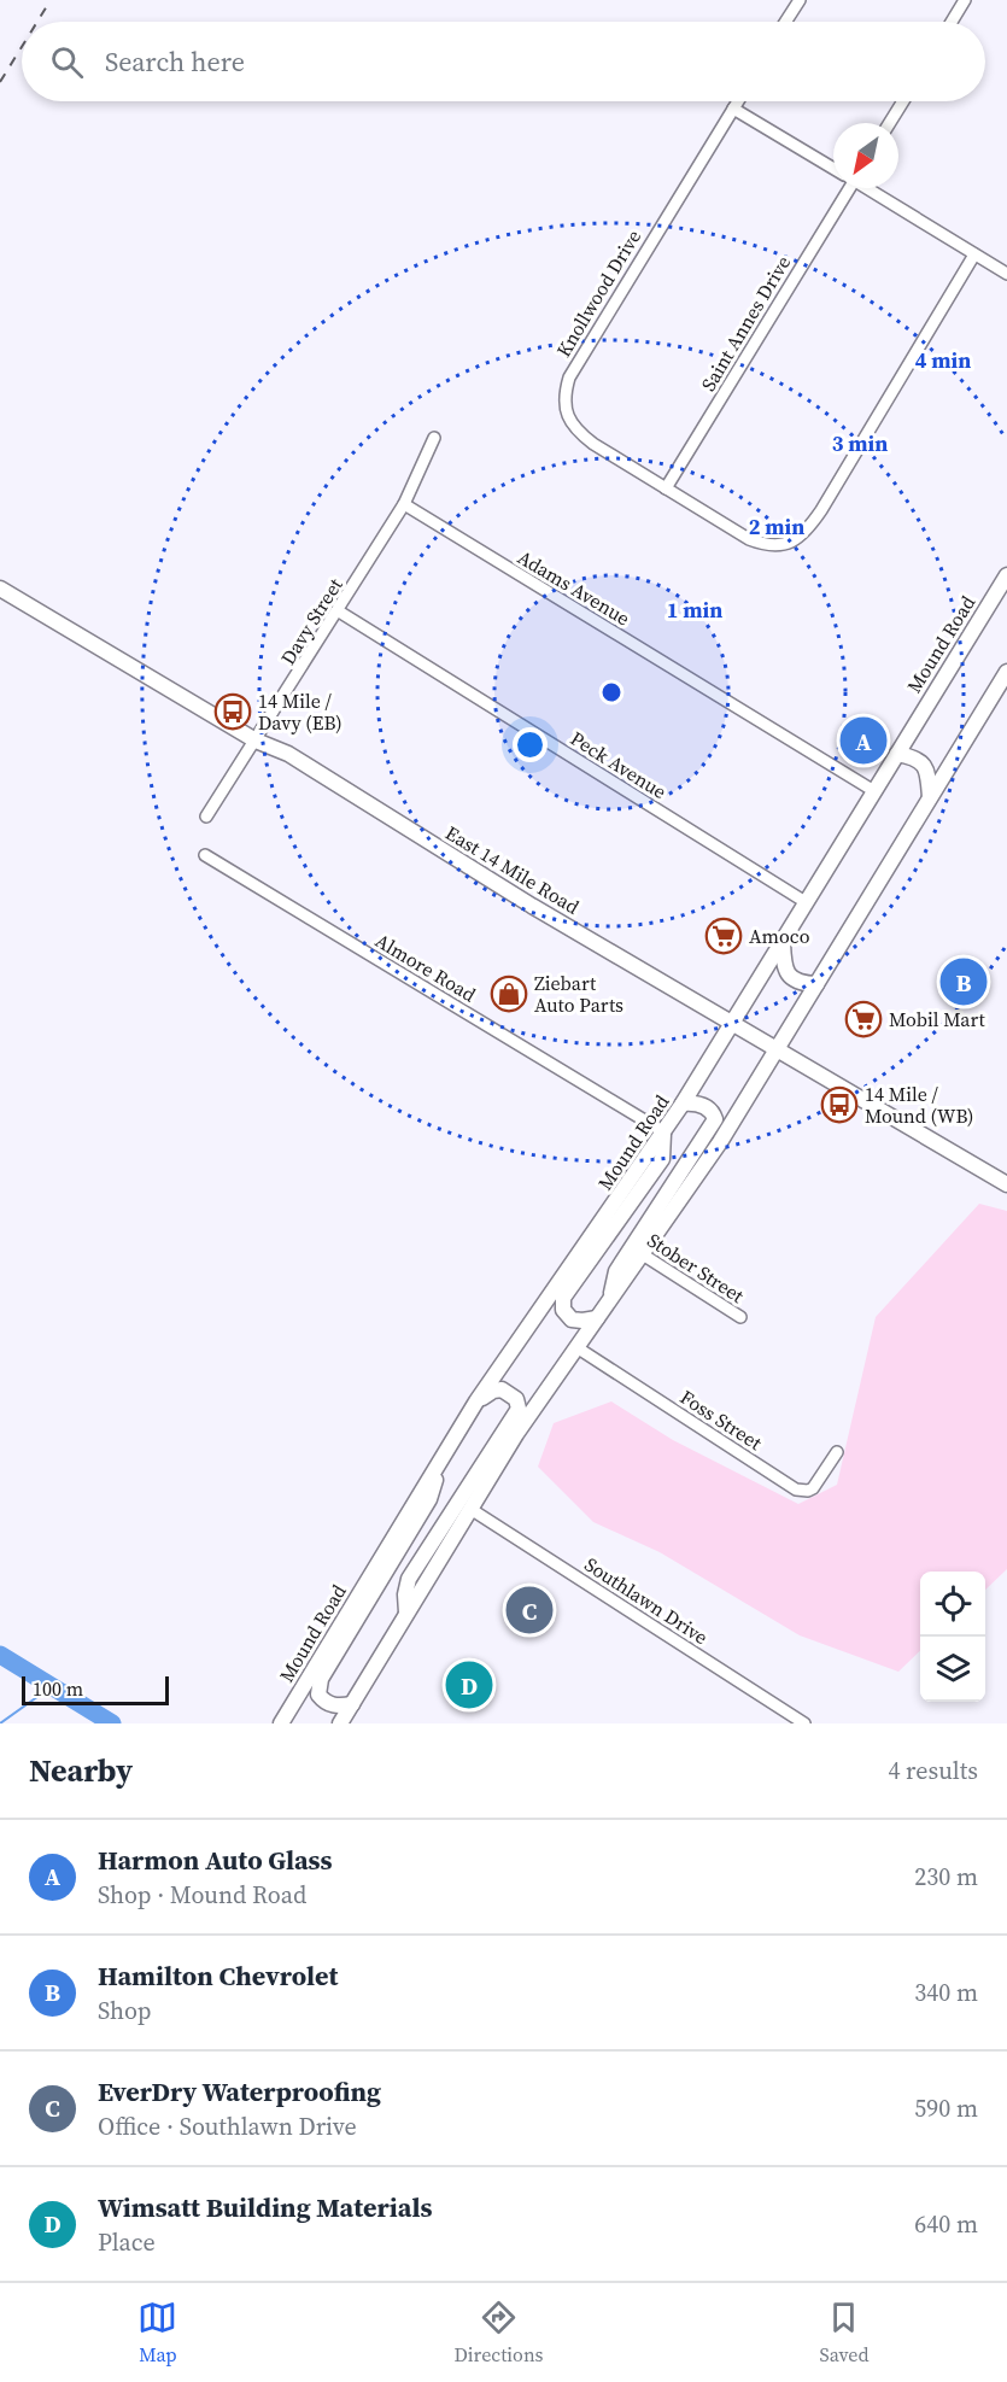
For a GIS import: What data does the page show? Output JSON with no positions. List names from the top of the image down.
{
  "streets": {
    "main road": ["Mound Road", "East 14 Mile Road"],
    "street": [
      "Knollwood Drive",
      "Saint Annes Drive",
      "Adams Avenue",
      "Davy Street",
      "Peck Avenue",
      "Almore Road",
      "Stober Street",
      "Foss Street",
      "Southlawn Drive"
    ]
  },
  "crossings": [
    ["Knollwood Drive", "Saint Annes Drive"],
    ["Adams Avenue", "Davy Street"],
    ["Adams Avenue", "Mound Road"],
    ["Davy Street", "Peck Avenue"],
    ["Davy Street", "East 14 Mile Road"],
    ["Mound Road", "Peck Avenue"],
    ["Mound Road", "East 14 Mile Road"],
    ["Mound Road", "Almore Road"]
  ],
  "places": {
    "bus stop": ["14 Mile / Davy (EB)", "14 Mile / Mound (WB)"],
    "supermarket": ["Amoco", "Mobil Mart"],
    "shop": ["Ziebart Auto Parts"]
  },
  "scale_bar": "100 m",
  "north": "bottom left",
  "page": {
    "search": "Search here",
    "pins": [
      "A",
      "B",
      "C",
      "D"
    ],
    "scale": "100 m",
    "heading": ["Nearby", "4 results"],
    "list": [
      {
        "mark": "A",
        "name": "Harmon Auto Glass",
        "note": "Shop · Mound Road",
        "value": "230 m"
      },
      {
        "mark": "B",
        "name": "Hamilton Chevrolet",
        "note": "Shop",
        "value": "340 m"
      },
      {
        "mark": "C",
        "name": "EverDry Waterproofing",
        "note": "Office · Southlawn Drive",
        "value": "590 m"
      },
      {
        "mark": "D",
        "name": "Wimsatt Building Materials",
        "note": "Place",
        "value": "640 m"
      }
    ],
    "nav": ["Map", "Directions", "Saved"]
  },
  "rings": [
    "4 min",
    "3 min",
    "2 min",
    "1 min"
  ]
}
